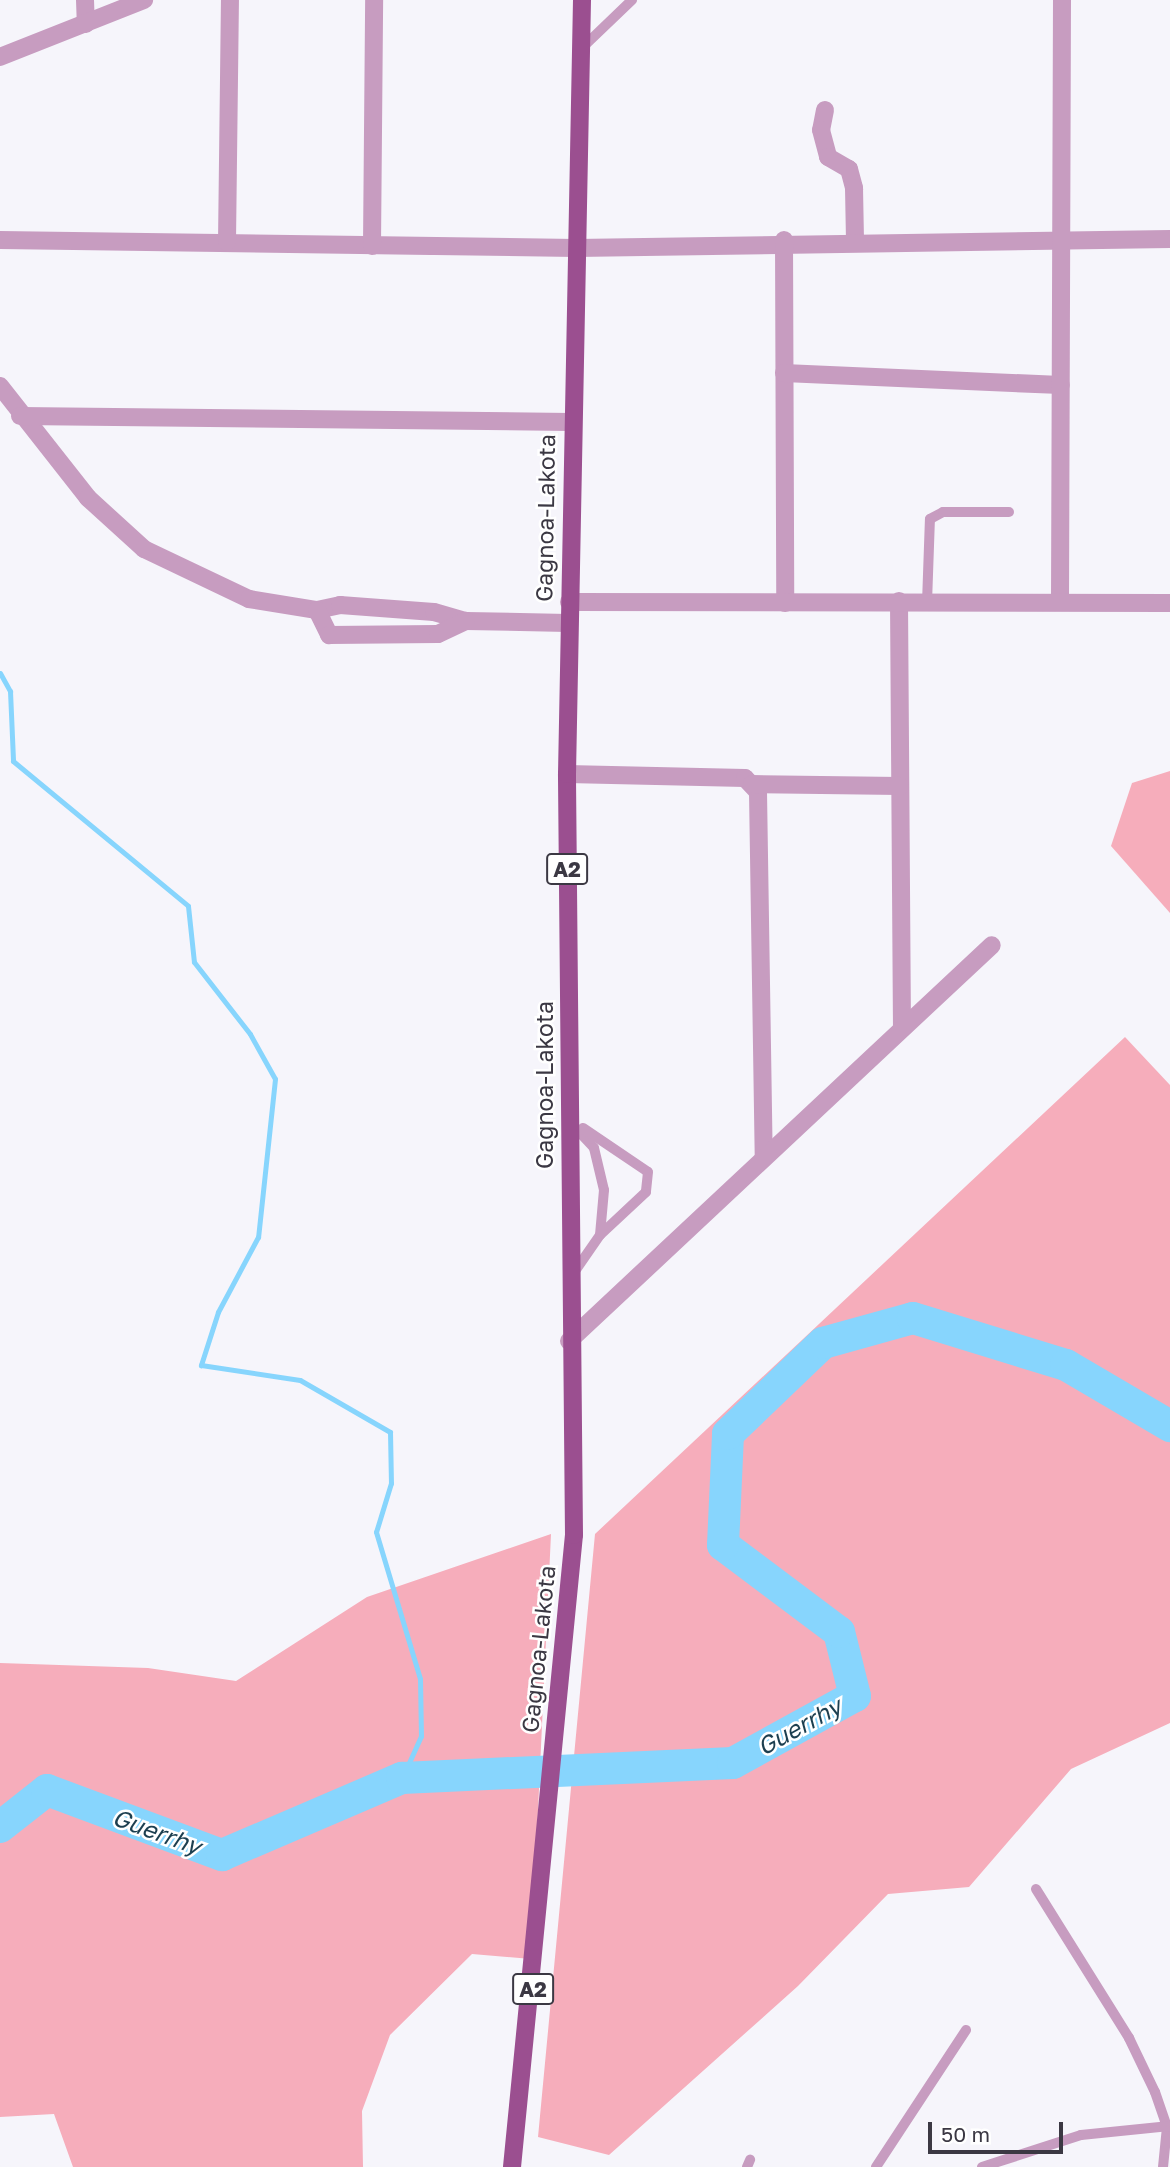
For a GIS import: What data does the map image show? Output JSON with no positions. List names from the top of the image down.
{
  "streets": {
    "main road": ["Gagnoa-Lakota", "A2"]
  },
  "water": ["Guerrhy"],
  "scale_bar": "50 m"
}
